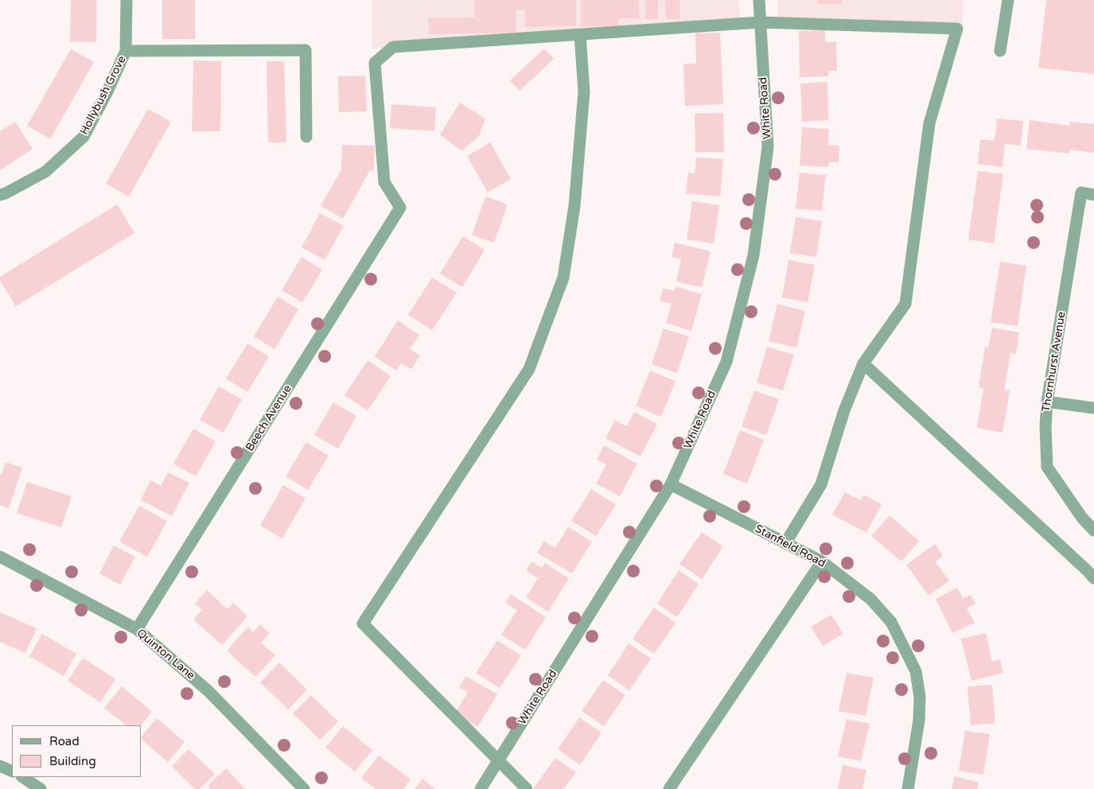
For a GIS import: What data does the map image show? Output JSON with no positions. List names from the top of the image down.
{
  "streets": {
    "street": [
      "Hollybush Grove",
      "White Road",
      "Thornhurst Avenue",
      "Beech Avenue",
      "Stanfield Road",
      "Quinton Lane"
    ]
  },
  "crossings": [
    ["White Road", "Stanfield Road"],
    ["Beech Avenue", "Quinton Lane"]
  ],
  "legend": ["Road", "Building"]
}
